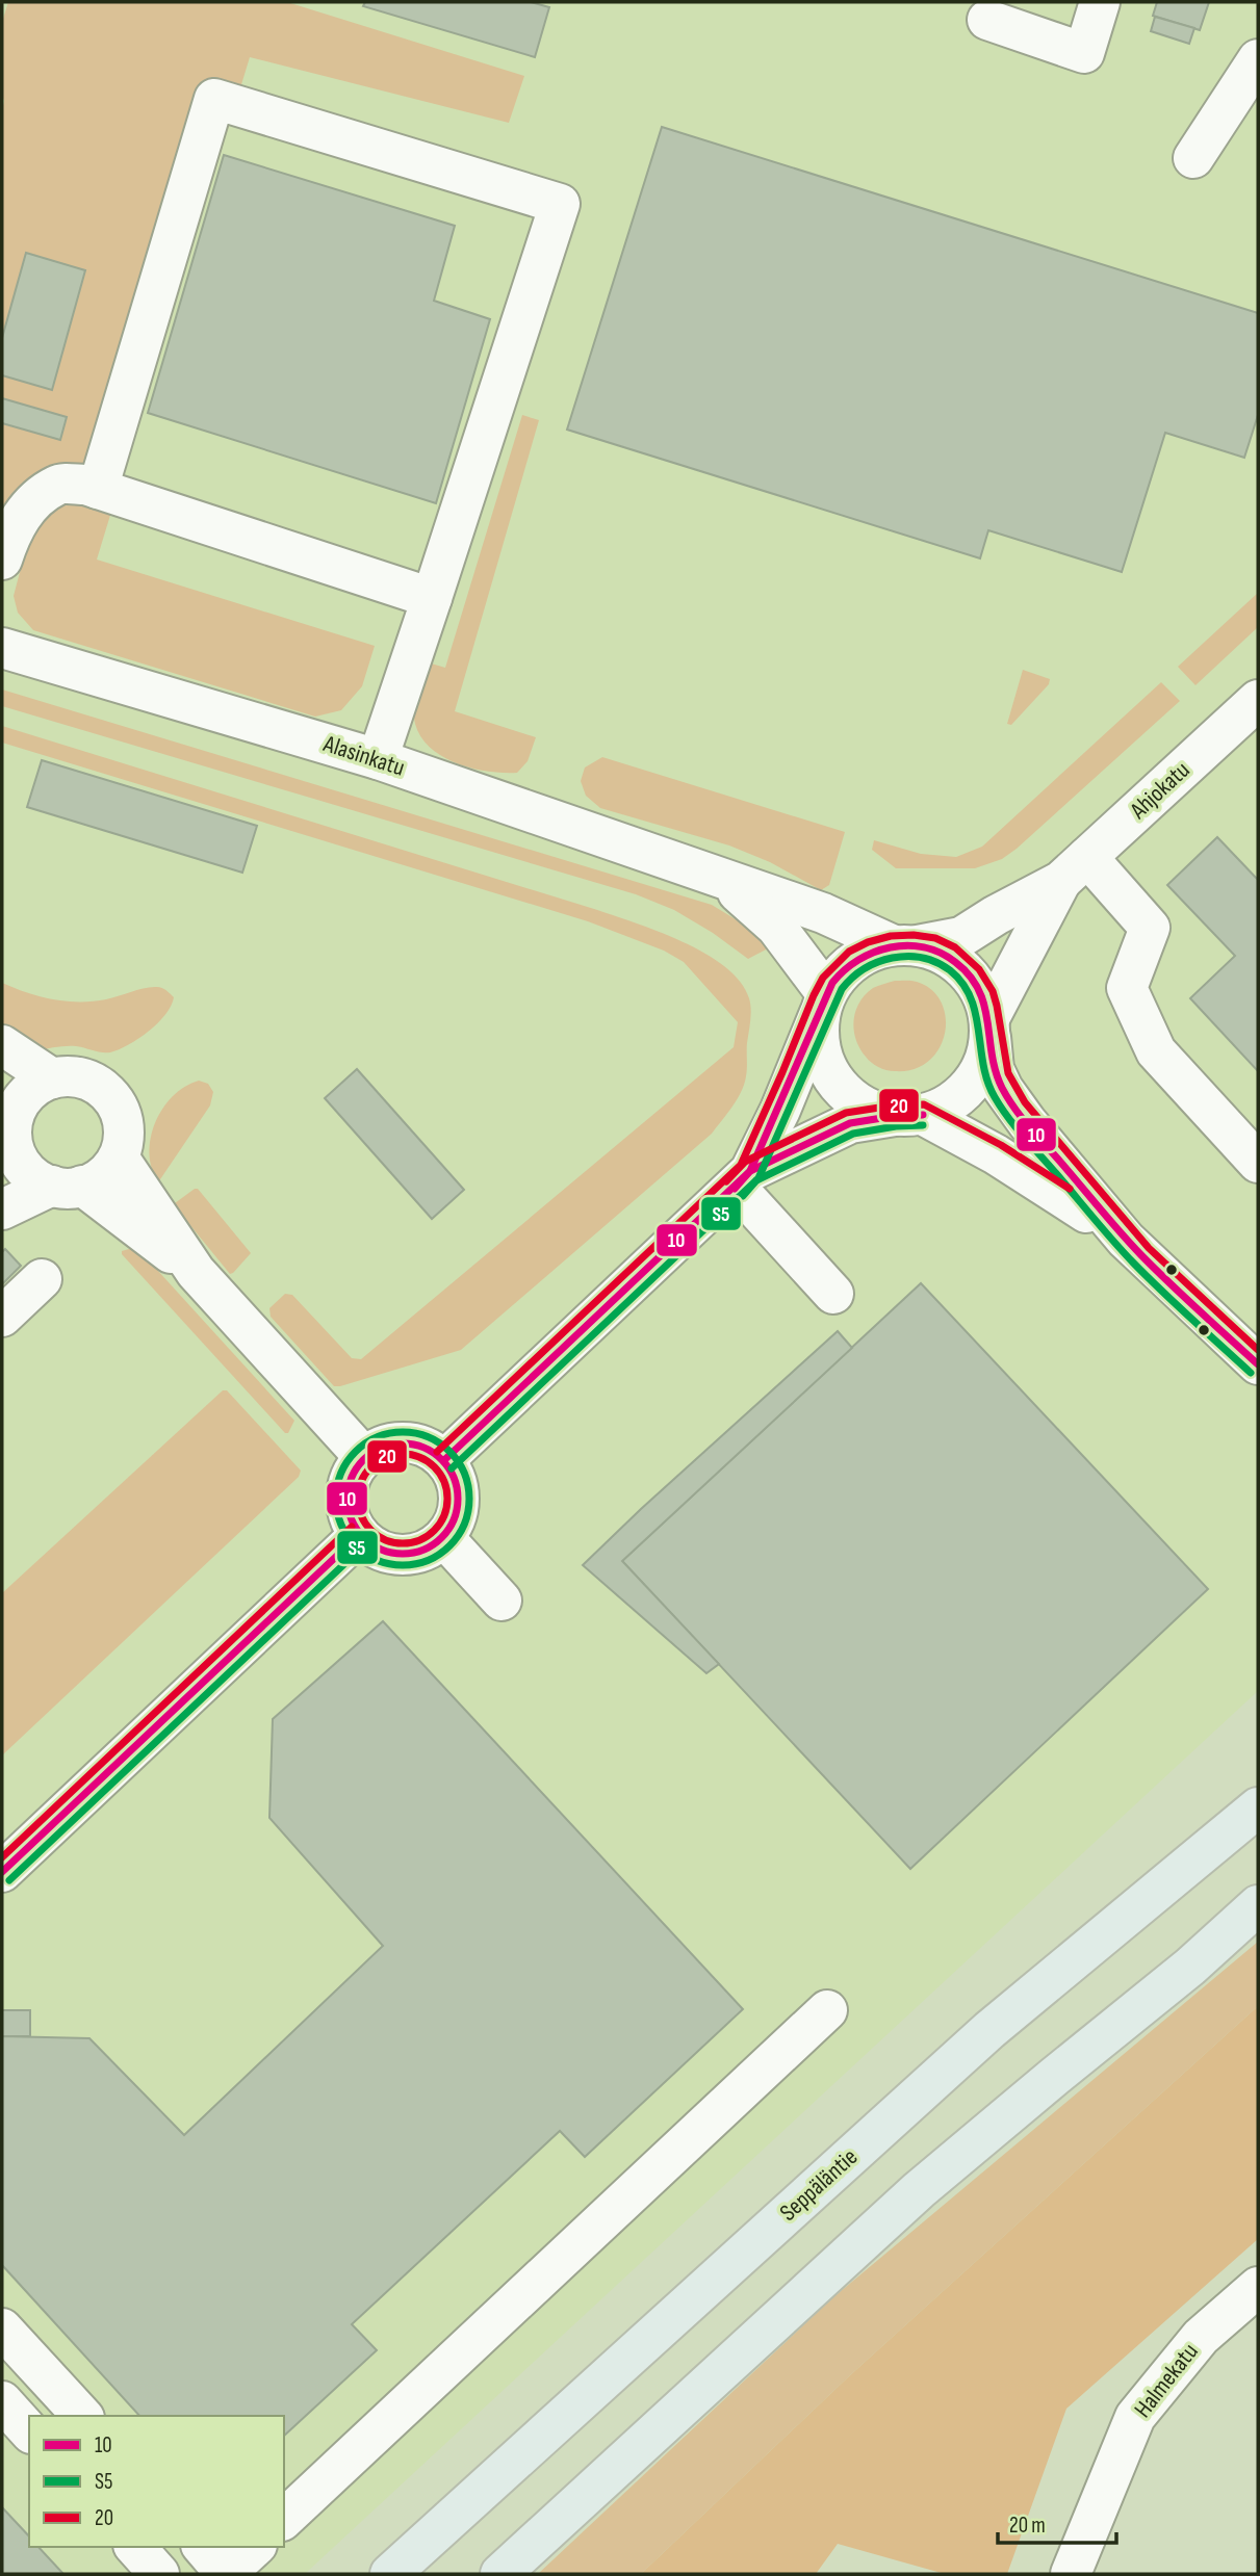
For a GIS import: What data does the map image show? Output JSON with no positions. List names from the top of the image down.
{
  "streets": {
    "main road": ["Seppäläntie"],
    "street": ["Alasinkatu", "Ahjokatu", "Halmekatu"]
  },
  "crossings": [
    ["Alasinkatu", "Ahjokatu"]
  ],
  "lines": ["transit line 20", "transit line 10", "transit line S5"],
  "legend": ["10", "S5", "20"],
  "scale_bar": "20 m"
}
